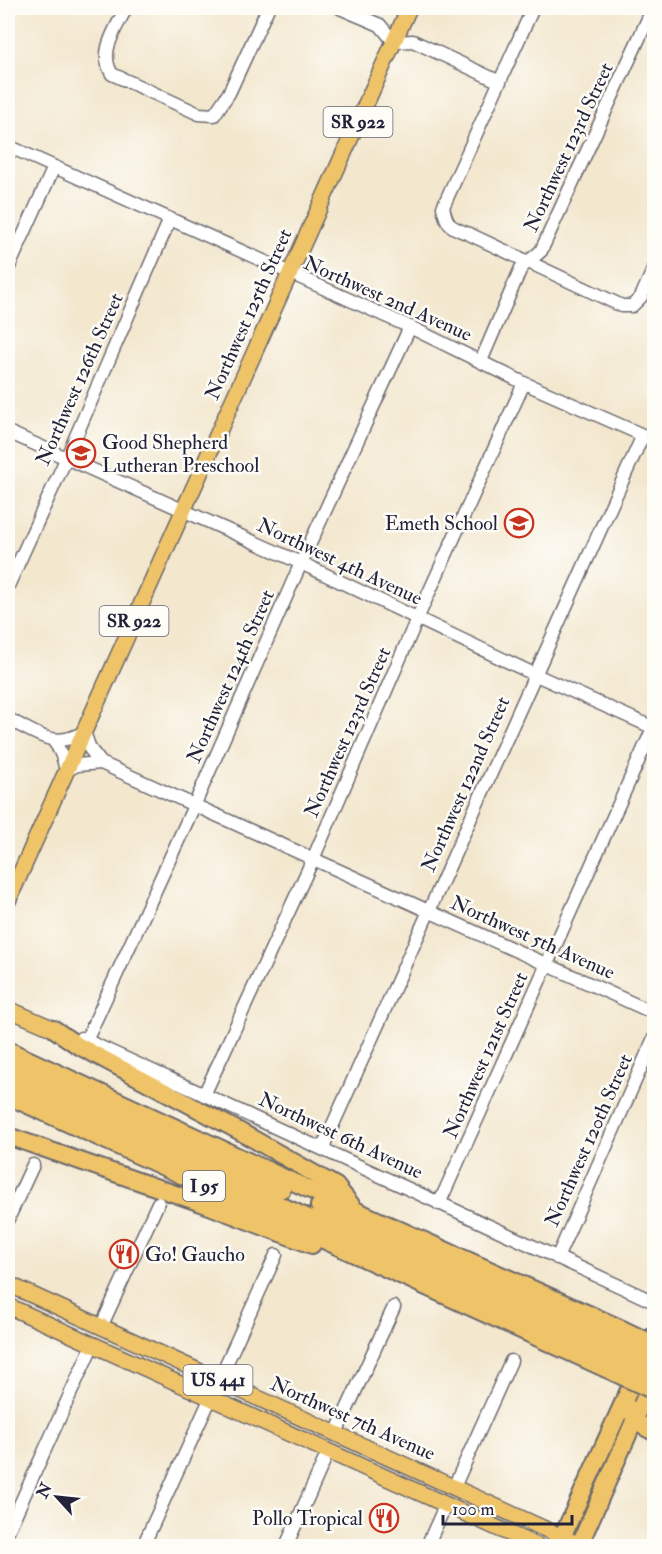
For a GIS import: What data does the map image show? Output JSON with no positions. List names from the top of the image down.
{
  "streets": {
    "highway": ["I 95"],
    "main road": [
      "SR 922",
      "Northwest 125th Street",
      "Northwest 6th Avenue",
      "US 441",
      "Northwest 7th Avenue"
    ],
    "street": [
      "Northwest 123rd Street",
      "Northwest 2nd Avenue",
      "Northwest 126th Street",
      "Northwest 4th Avenue",
      "Northwest 124th Street",
      "Northwest 122nd Street",
      "Northwest 5th Avenue",
      "Northwest 121st Street",
      "Northwest 120th Street"
    ]
  },
  "crossings": [
    ["Northwest 123rd Street", "Northwest 2nd Avenue"],
    ["Northwest 123rd Street", "Northwest 4th Avenue"],
    ["Northwest 123rd Street", "Northwest 5th Avenue"],
    ["Northwest 123rd Street", "Northwest 6th Avenue"],
    ["Northwest 2nd Avenue", "Northwest 125th Street"],
    ["Northwest 2nd Avenue", "Northwest 126th Street"],
    ["Northwest 2nd Avenue", "Northwest 124th Street"],
    ["Northwest 2nd Avenue", "Northwest 122nd Street"],
    ["Northwest 125th Street", "Northwest 4th Avenue"],
    ["Northwest 126th Street", "Northwest 4th Avenue"],
    ["Northwest 4th Avenue", "Northwest 124th Street"],
    ["Northwest 4th Avenue", "Northwest 122nd Street"],
    ["Northwest 4th Avenue", "Northwest 121st Street"],
    ["Northwest 124th Street", "Northwest 5th Avenue"],
    ["Northwest 124th Street", "Northwest 6th Avenue"],
    ["Northwest 122nd Street", "Northwest 5th Avenue"],
    ["Northwest 122nd Street", "Northwest 6th Avenue"],
    ["Northwest 5th Avenue", "Northwest 121st Street"],
    ["Northwest 121st Street", "Northwest 6th Avenue"],
    ["Northwest 6th Avenue", "Northwest 120th Street"]
  ],
  "places": {
    "school or university": ["Good Shepherd Lutheran Preschool", "Emeth School"],
    "restaurant": ["Go! Gaucho", "Pollo Tropical"]
  },
  "scale_bar": "100 m",
  "north": "top left"
}
